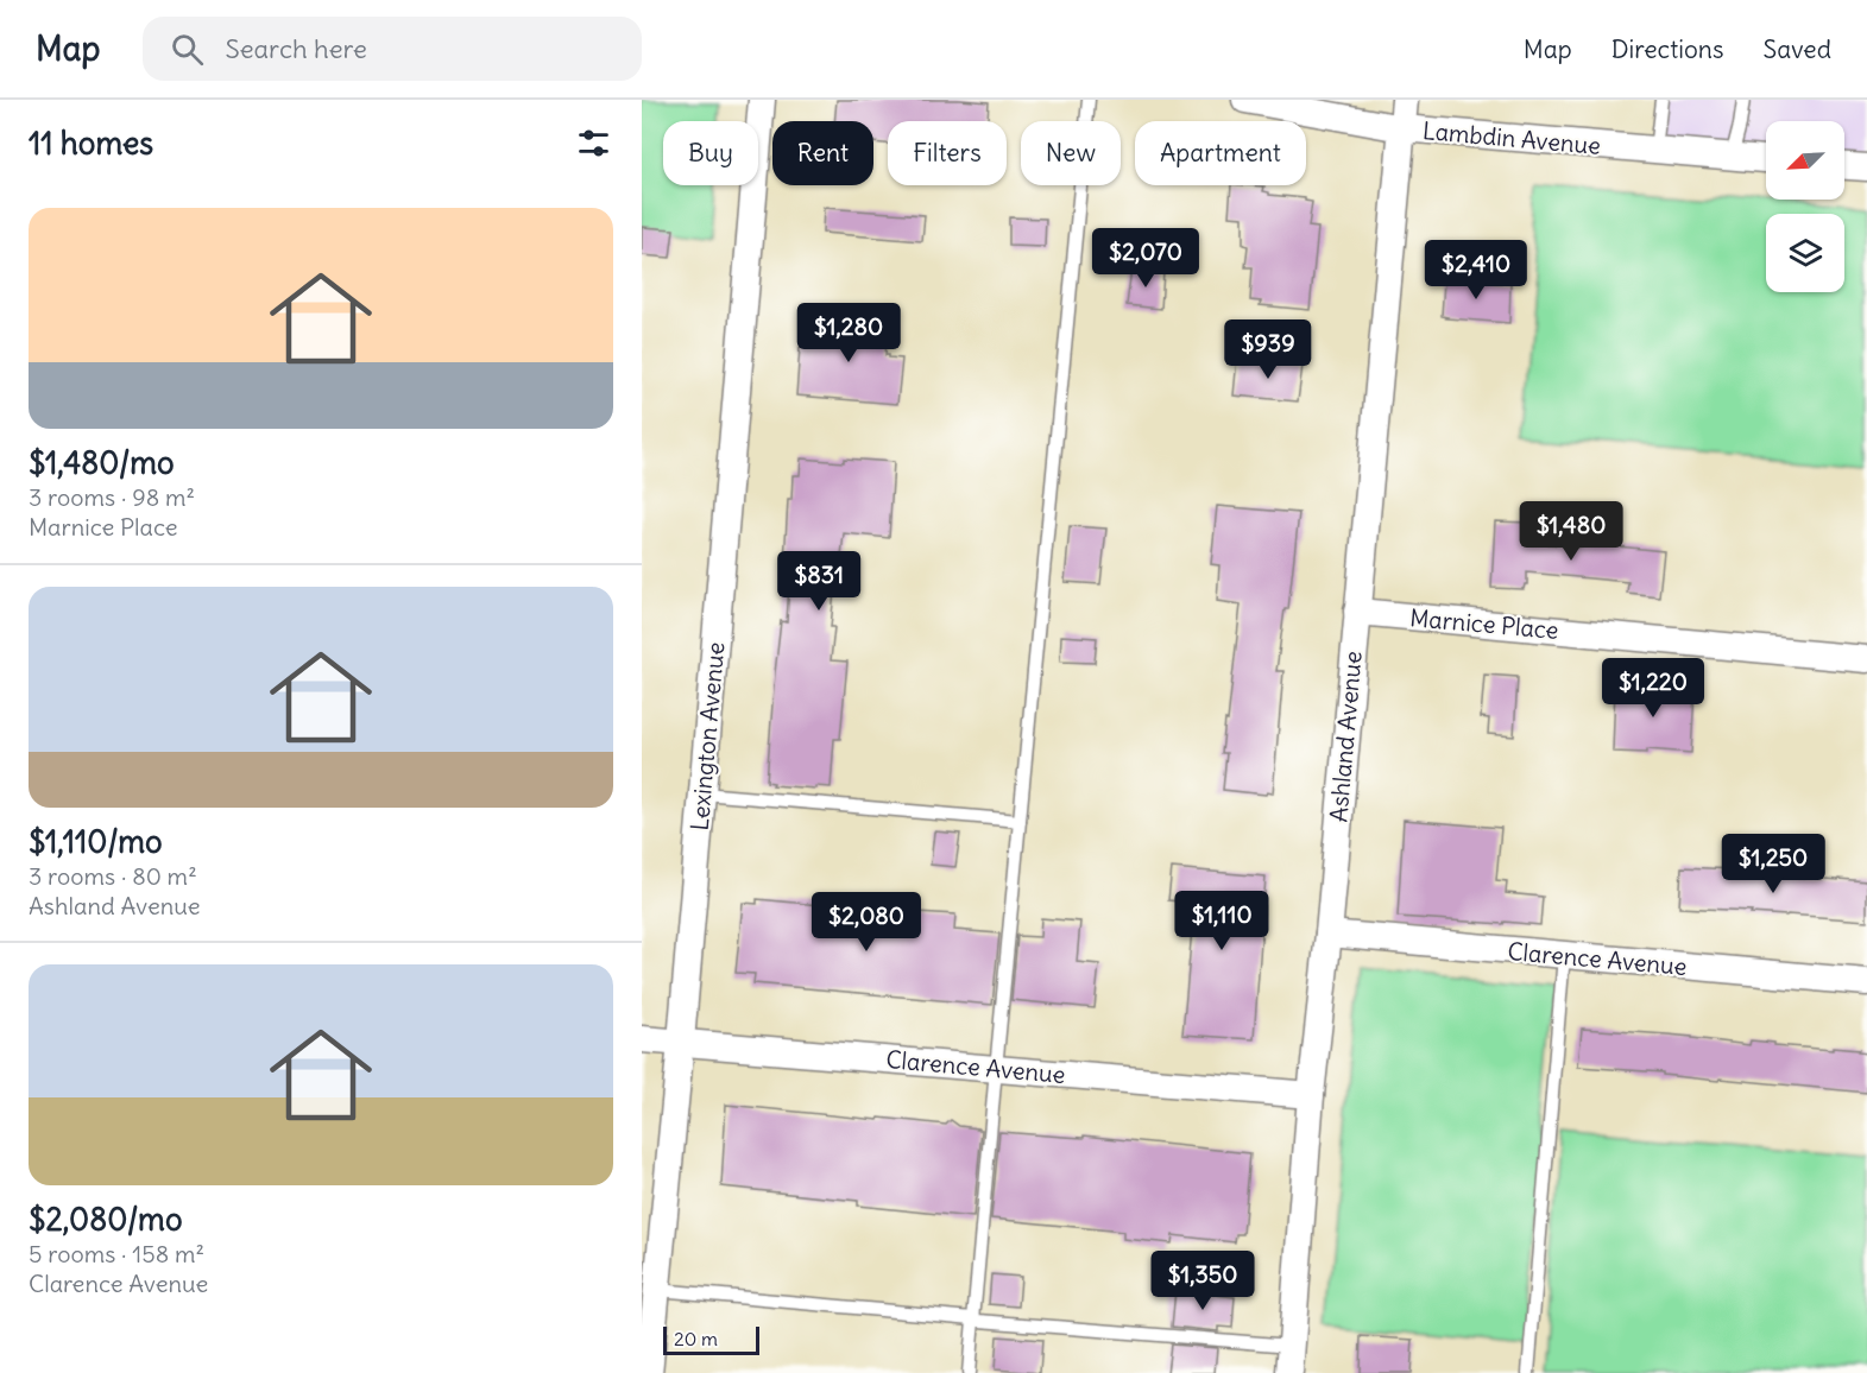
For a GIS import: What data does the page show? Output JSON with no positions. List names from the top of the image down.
{
  "streets": {
    "street": [
      "Lambdin Avenue",
      "Marnice Place",
      "Lexington Avenue",
      "Ashland Avenue",
      "Clarence Avenue"
    ]
  },
  "crossings": [
    ["Lambdin Avenue", "Ashland Avenue"],
    ["Marnice Place", "Ashland Avenue"],
    ["Lexington Avenue", "Clarence Avenue"],
    ["Ashland Avenue", "Clarence Avenue"]
  ],
  "scale_bar": "20 m",
  "north": "bottom left",
  "page": {
    "header": "Map",
    "search": "Search here",
    "nav": ["Map", "Directions", "Saved"],
    "heading": "11 homes",
    "chip": [
      "Buy",
      "Rent",
      "Filters",
      "New",
      "Apartment"
    ],
    "list": [
      {
        "name": "$1,480/mo",
        "note": "3 rooms · 98 m² · Marnice Place"
      },
      {
        "name": "$1,110/mo",
        "note": "3 rooms · 80 m² · Ashland Avenue"
      },
      {
        "name": "$2,080/mo",
        "note": "5 rooms · 158 m² · Clarence Avenue"
      }
    ],
    "price": [
      "$2,070",
      "$2,410",
      "$1,280",
      "$939",
      "$1,480",
      "$831",
      "$1,220",
      "$1,250",
      "$1,110",
      "$2,080",
      "$1,350"
    ],
    "scale": "20 m"
  }
}
